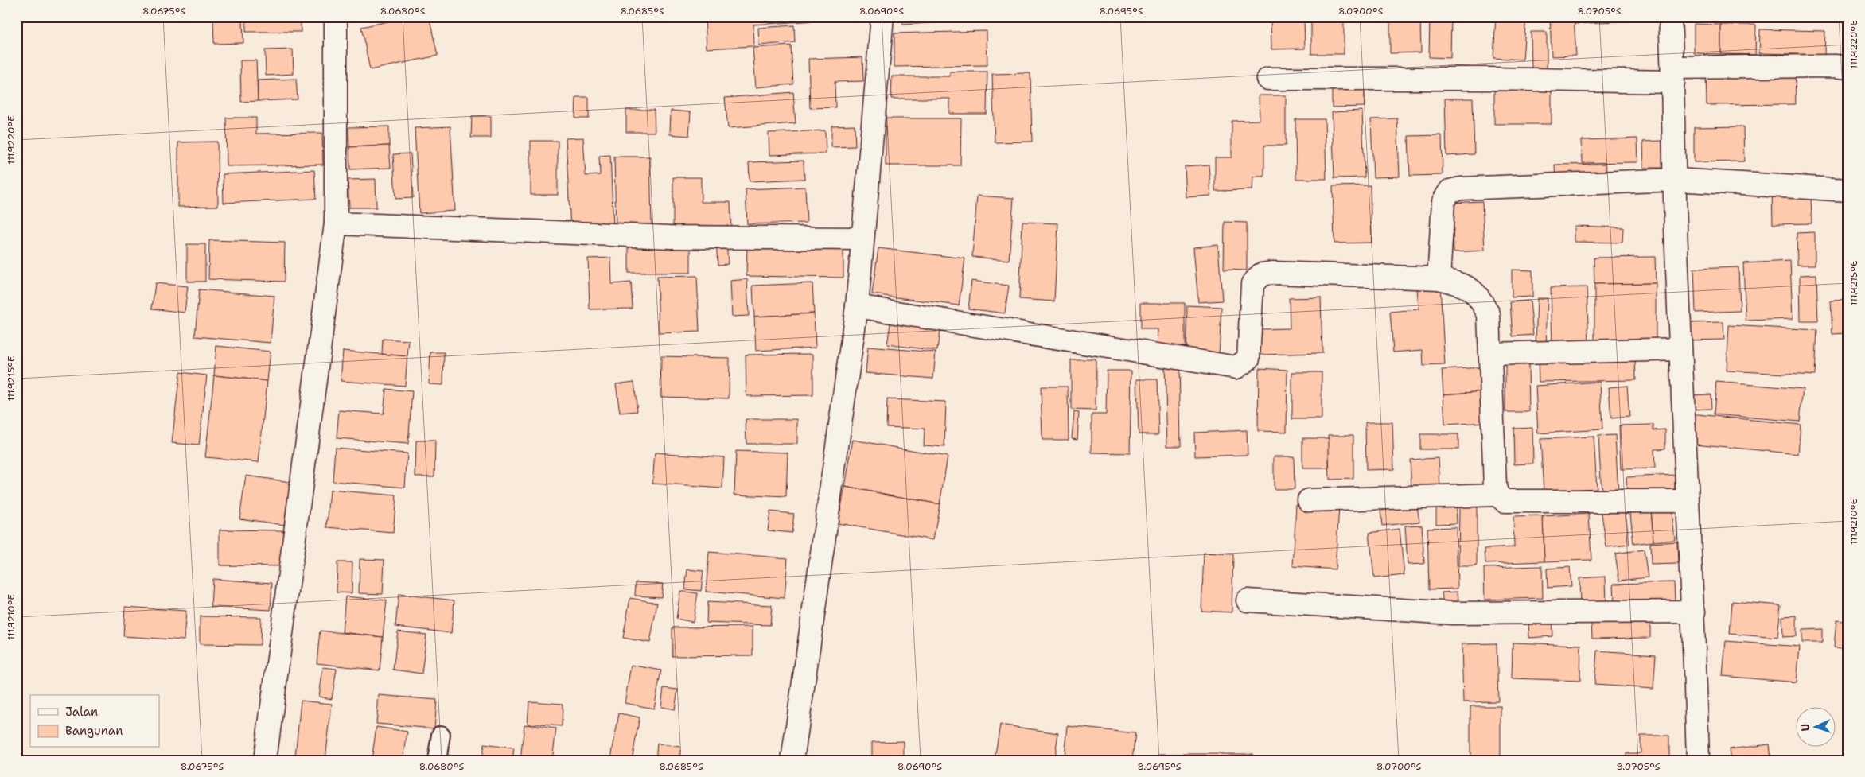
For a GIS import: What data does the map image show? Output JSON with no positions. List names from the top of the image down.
{
  "legend": ["Jalan", "Bangunan"],
  "north": "left",
  "coordinates": [
    "8.0675°S",
    "8.0680°S",
    "8.0685°S",
    "8.0690°S",
    "8.0695°S",
    "8.0700°S",
    "8.0705°S",
    "111.9220°E",
    "111.9215°E",
    "111.9210°E"
  ]
}
